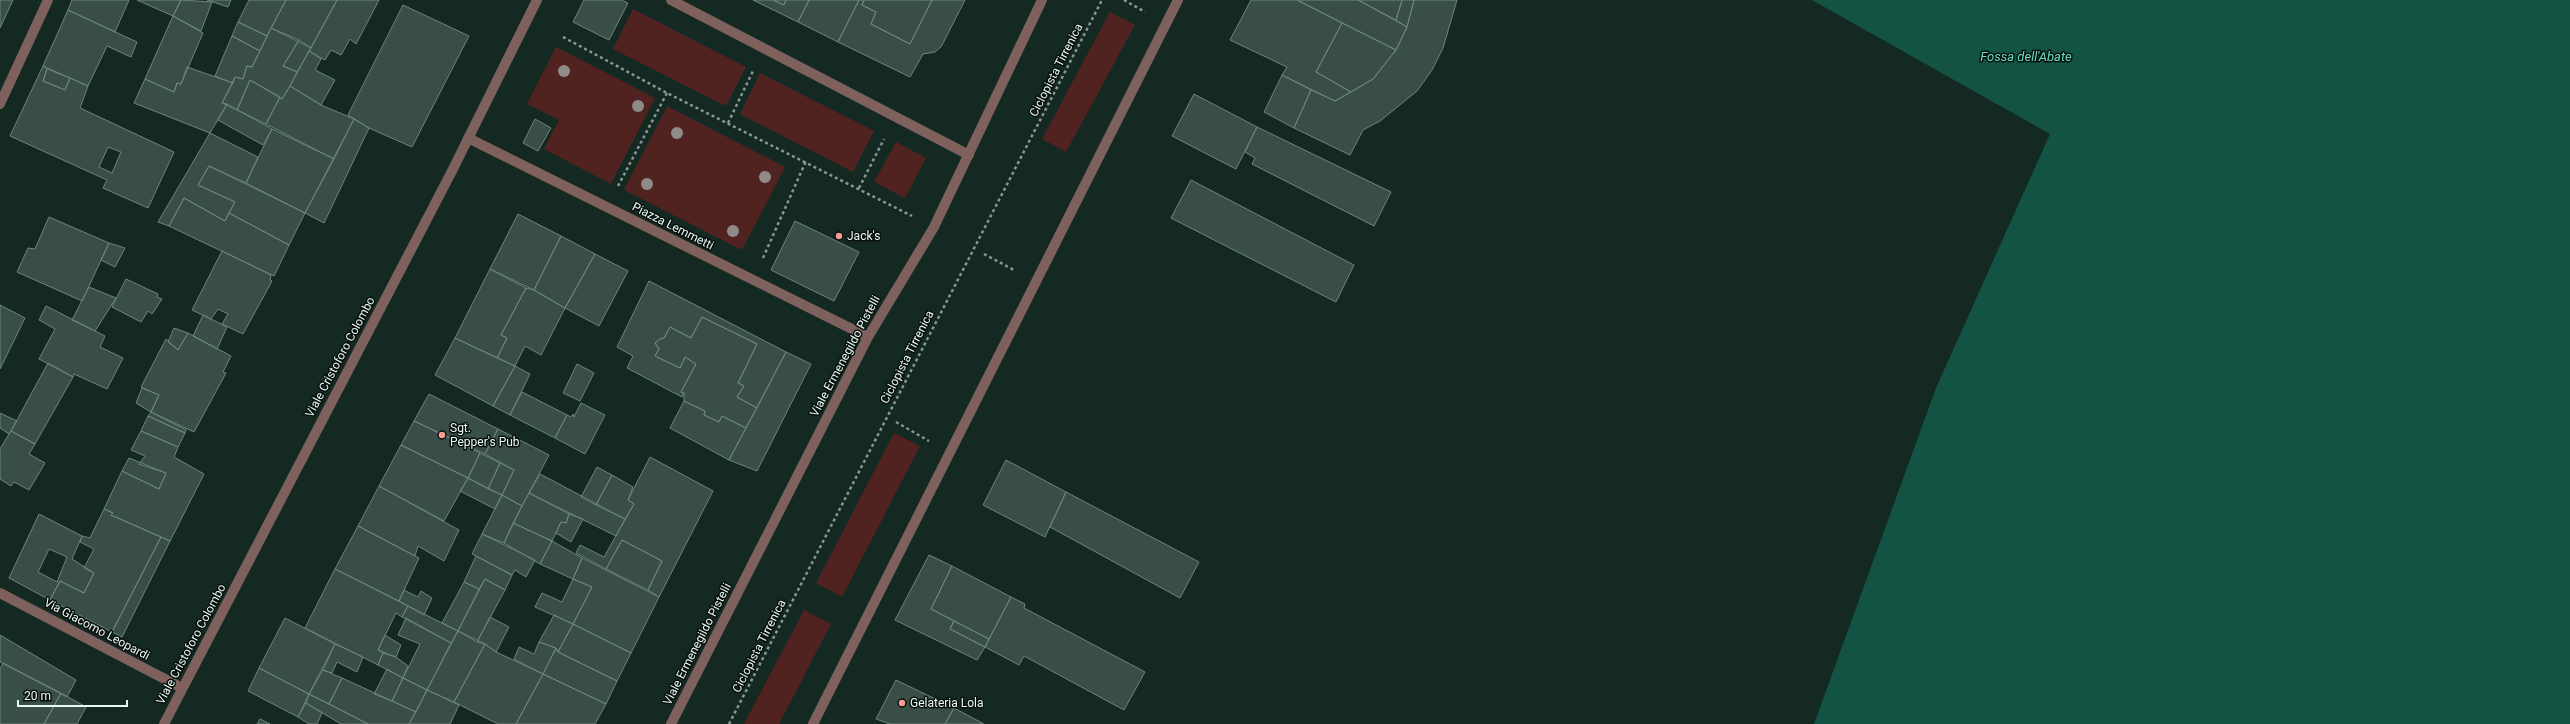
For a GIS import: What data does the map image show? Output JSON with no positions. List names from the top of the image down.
{
  "streets": {
    "street": [
      "Piazza Lemmetti",
      "Viale Ermenegildo Pistelli",
      "Viale Cristoforo Colombo",
      "Via Giacomo Leopardi"
    ],
    "path": ["Ciclopista Tirrenica"]
  },
  "crossings": [
    ["Piazza Lemmetti", "Viale Ermenegildo Pistelli"],
    ["Piazza Lemmetti", "Viale Cristoforo Colombo"],
    ["Viale Cristoforo Colombo", "Via Giacomo Leopardi"]
  ],
  "water": ["Fossa dell'Abate"],
  "places": ["Jack's", "Sgt. Pepper's Pub", "Gelateria Lola"],
  "scale_bar": "20 m"
}
